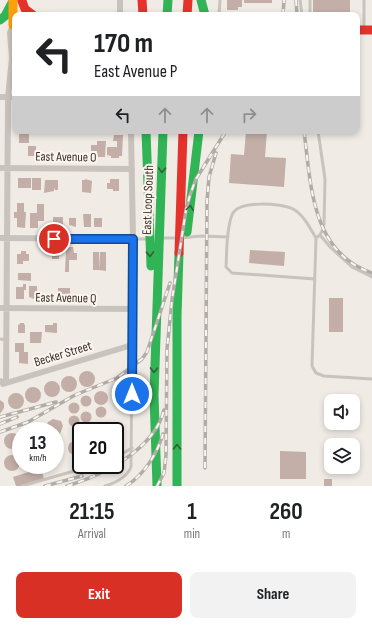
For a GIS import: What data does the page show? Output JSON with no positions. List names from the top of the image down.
{
  "streets": {
    "main road": ["East Loop South"],
    "street": ["East Avenue O", "East Avenue Q", "Becker Street"]
  },
  "page": {
    "turn": ["170 m", "East Avenue P"],
    "speed": "13 km/h",
    "limit": "20",
    "eta": [
      "21:15",
      "Arrival",
      "1",
      "min",
      "260",
      "m"
    ],
    "buttons": ["Exit", "Share"]
  }
}
